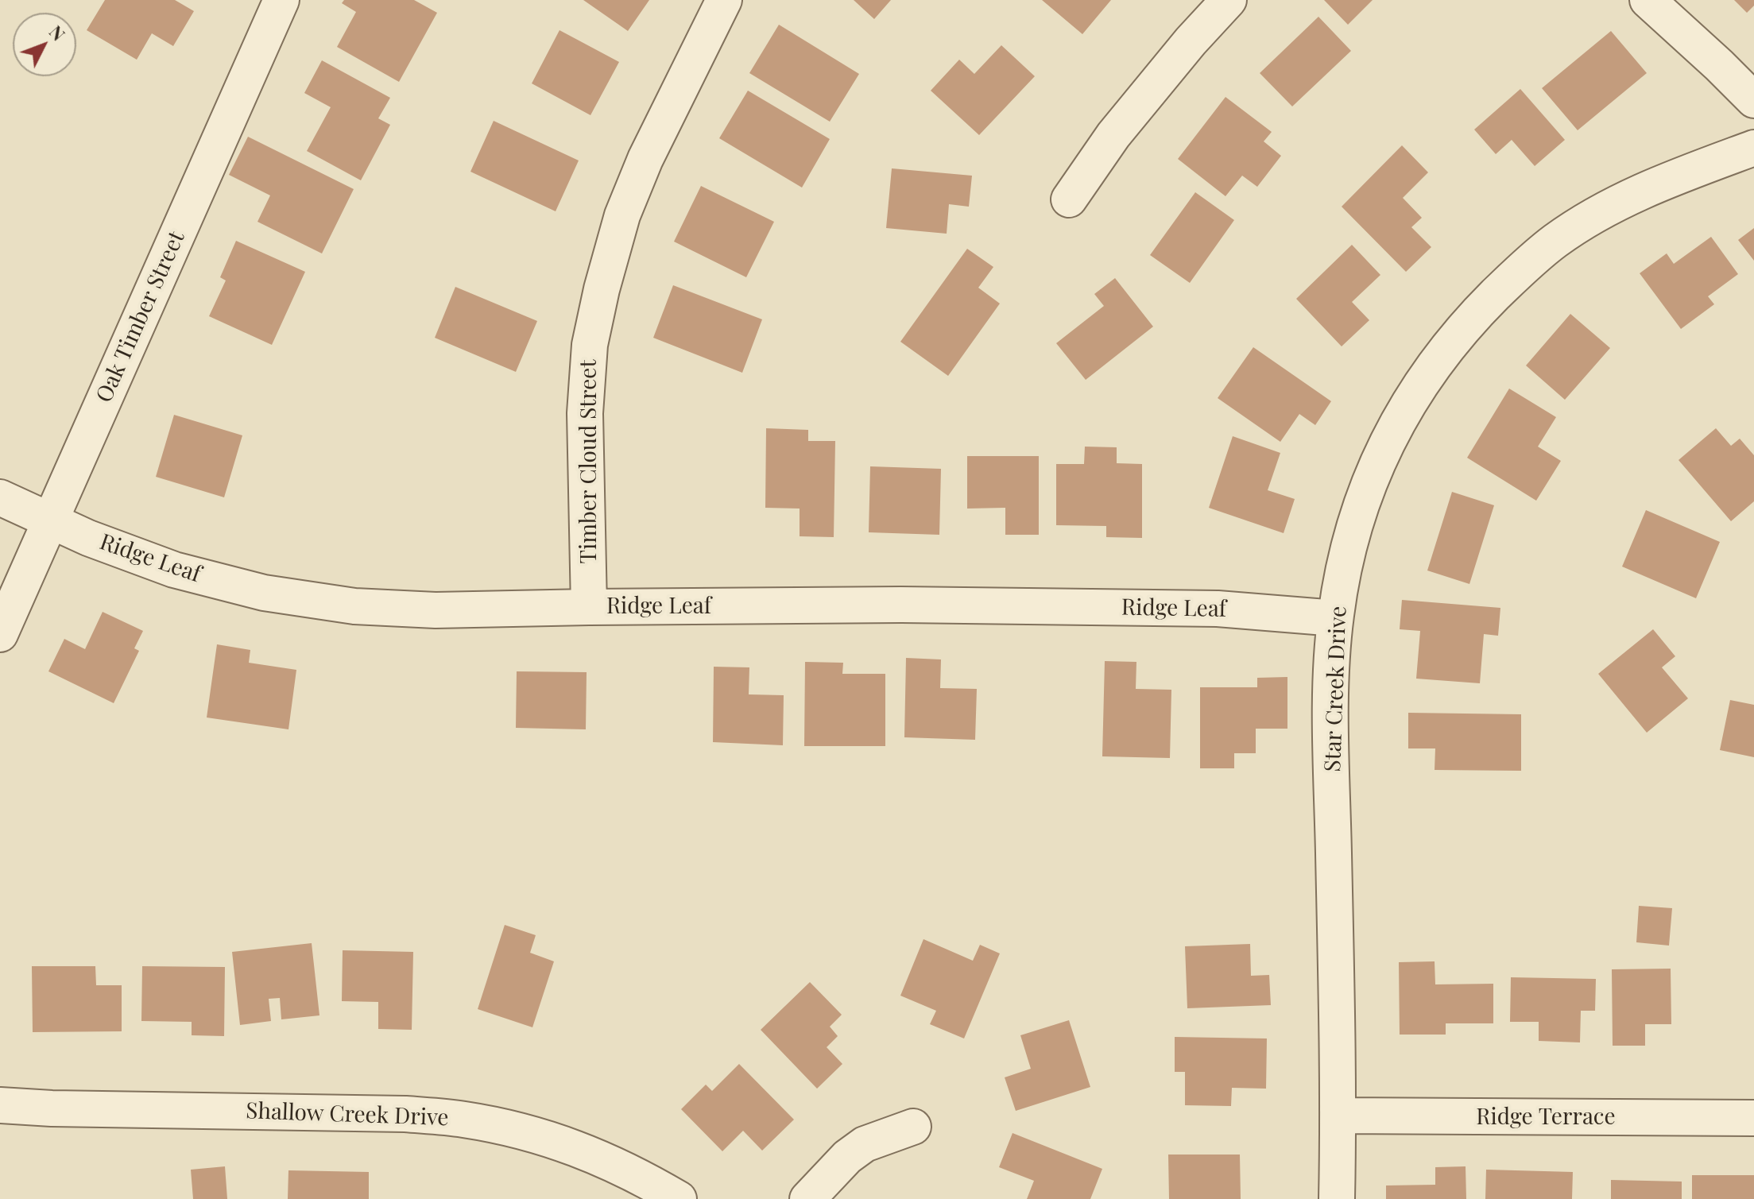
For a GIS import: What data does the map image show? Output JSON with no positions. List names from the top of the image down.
{
  "streets": {
    "street": [
      "Oak Timber Street",
      "Timber Cloud Street",
      "Ridge Leaf",
      "Star Creek Drive",
      "Shallow Creek Drive",
      "Ridge Terrace"
    ]
  },
  "crossings": [
    ["Oak Timber Street", "Ridge Leaf"],
    ["Timber Cloud Street", "Ridge Leaf"],
    ["Ridge Leaf", "Star Creek Drive"],
    ["Star Creek Drive", "Ridge Terrace"]
  ],
  "north": "top right"
}
